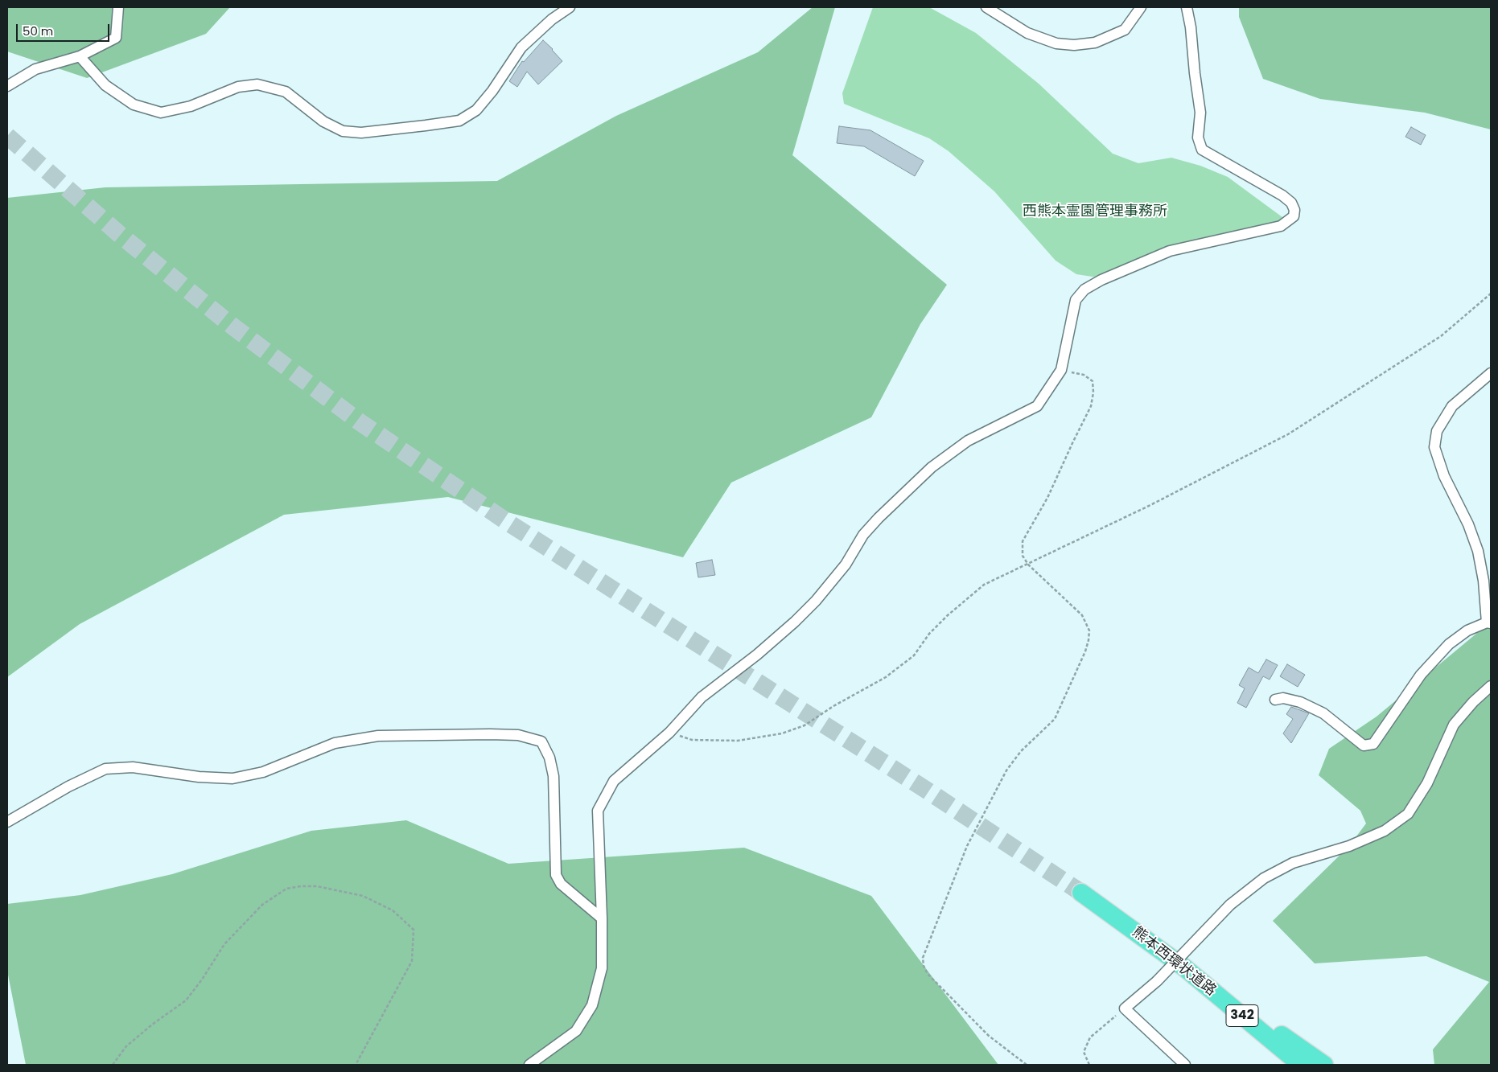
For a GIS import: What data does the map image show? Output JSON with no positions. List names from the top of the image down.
{
  "streets": {
    "highway": ["熊本西環状道路", "342"]
  },
  "parks": ["西熊本霊園管理事務所"],
  "scale_bar": "50 m"
}
